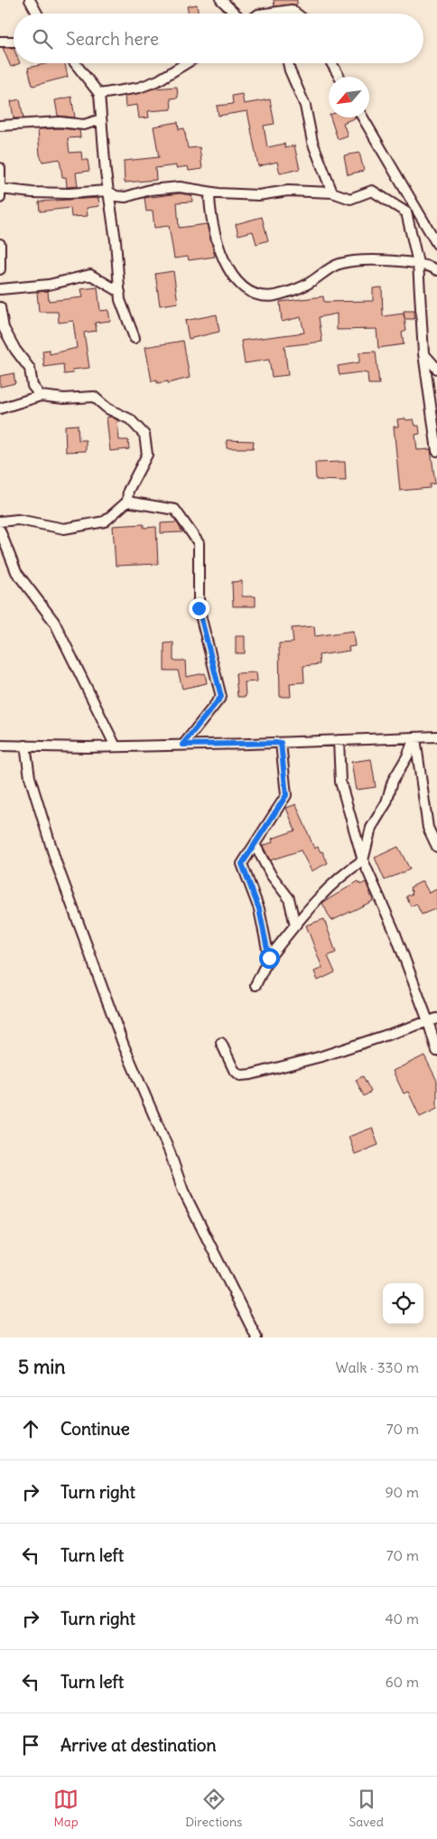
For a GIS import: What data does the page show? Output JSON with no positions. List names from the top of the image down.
{
  "north": "bottom left",
  "page": {
    "search": "Search here",
    "heading": ["5 min", "Walk · 330 m"],
    "list": [
      ["Continue", "70 m"],
      ["Turn right", "90 m"],
      ["Turn left", "70 m"],
      ["Turn right", "40 m"],
      ["Turn left", "60 m"],
      "Arrive at destination"
    ],
    "nav": ["Map", "Directions", "Saved"]
  }
}
